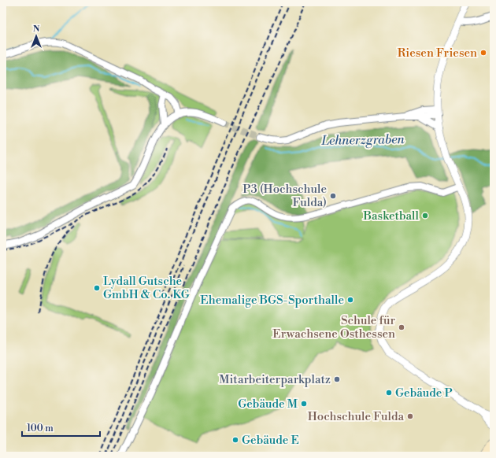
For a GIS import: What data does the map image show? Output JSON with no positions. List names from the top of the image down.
{
  "water": ["Lehnerzgraben"],
  "places": [
    "Riesen Friesen",
    "P3 (Hochschule Fulda)",
    "Basketball",
    "Lydall Gutsche GmbH & Co. KG",
    "Ehemalige BGS-Sporthalle",
    "Schule für Erwachsene Osthessen",
    "Mitarbeiterparkplatz",
    "Gebäude P",
    "Gebäude M",
    "Hochschule Fulda",
    "Gebäude E"
  ],
  "scale_bar": "100 m",
  "north": "top"
}
